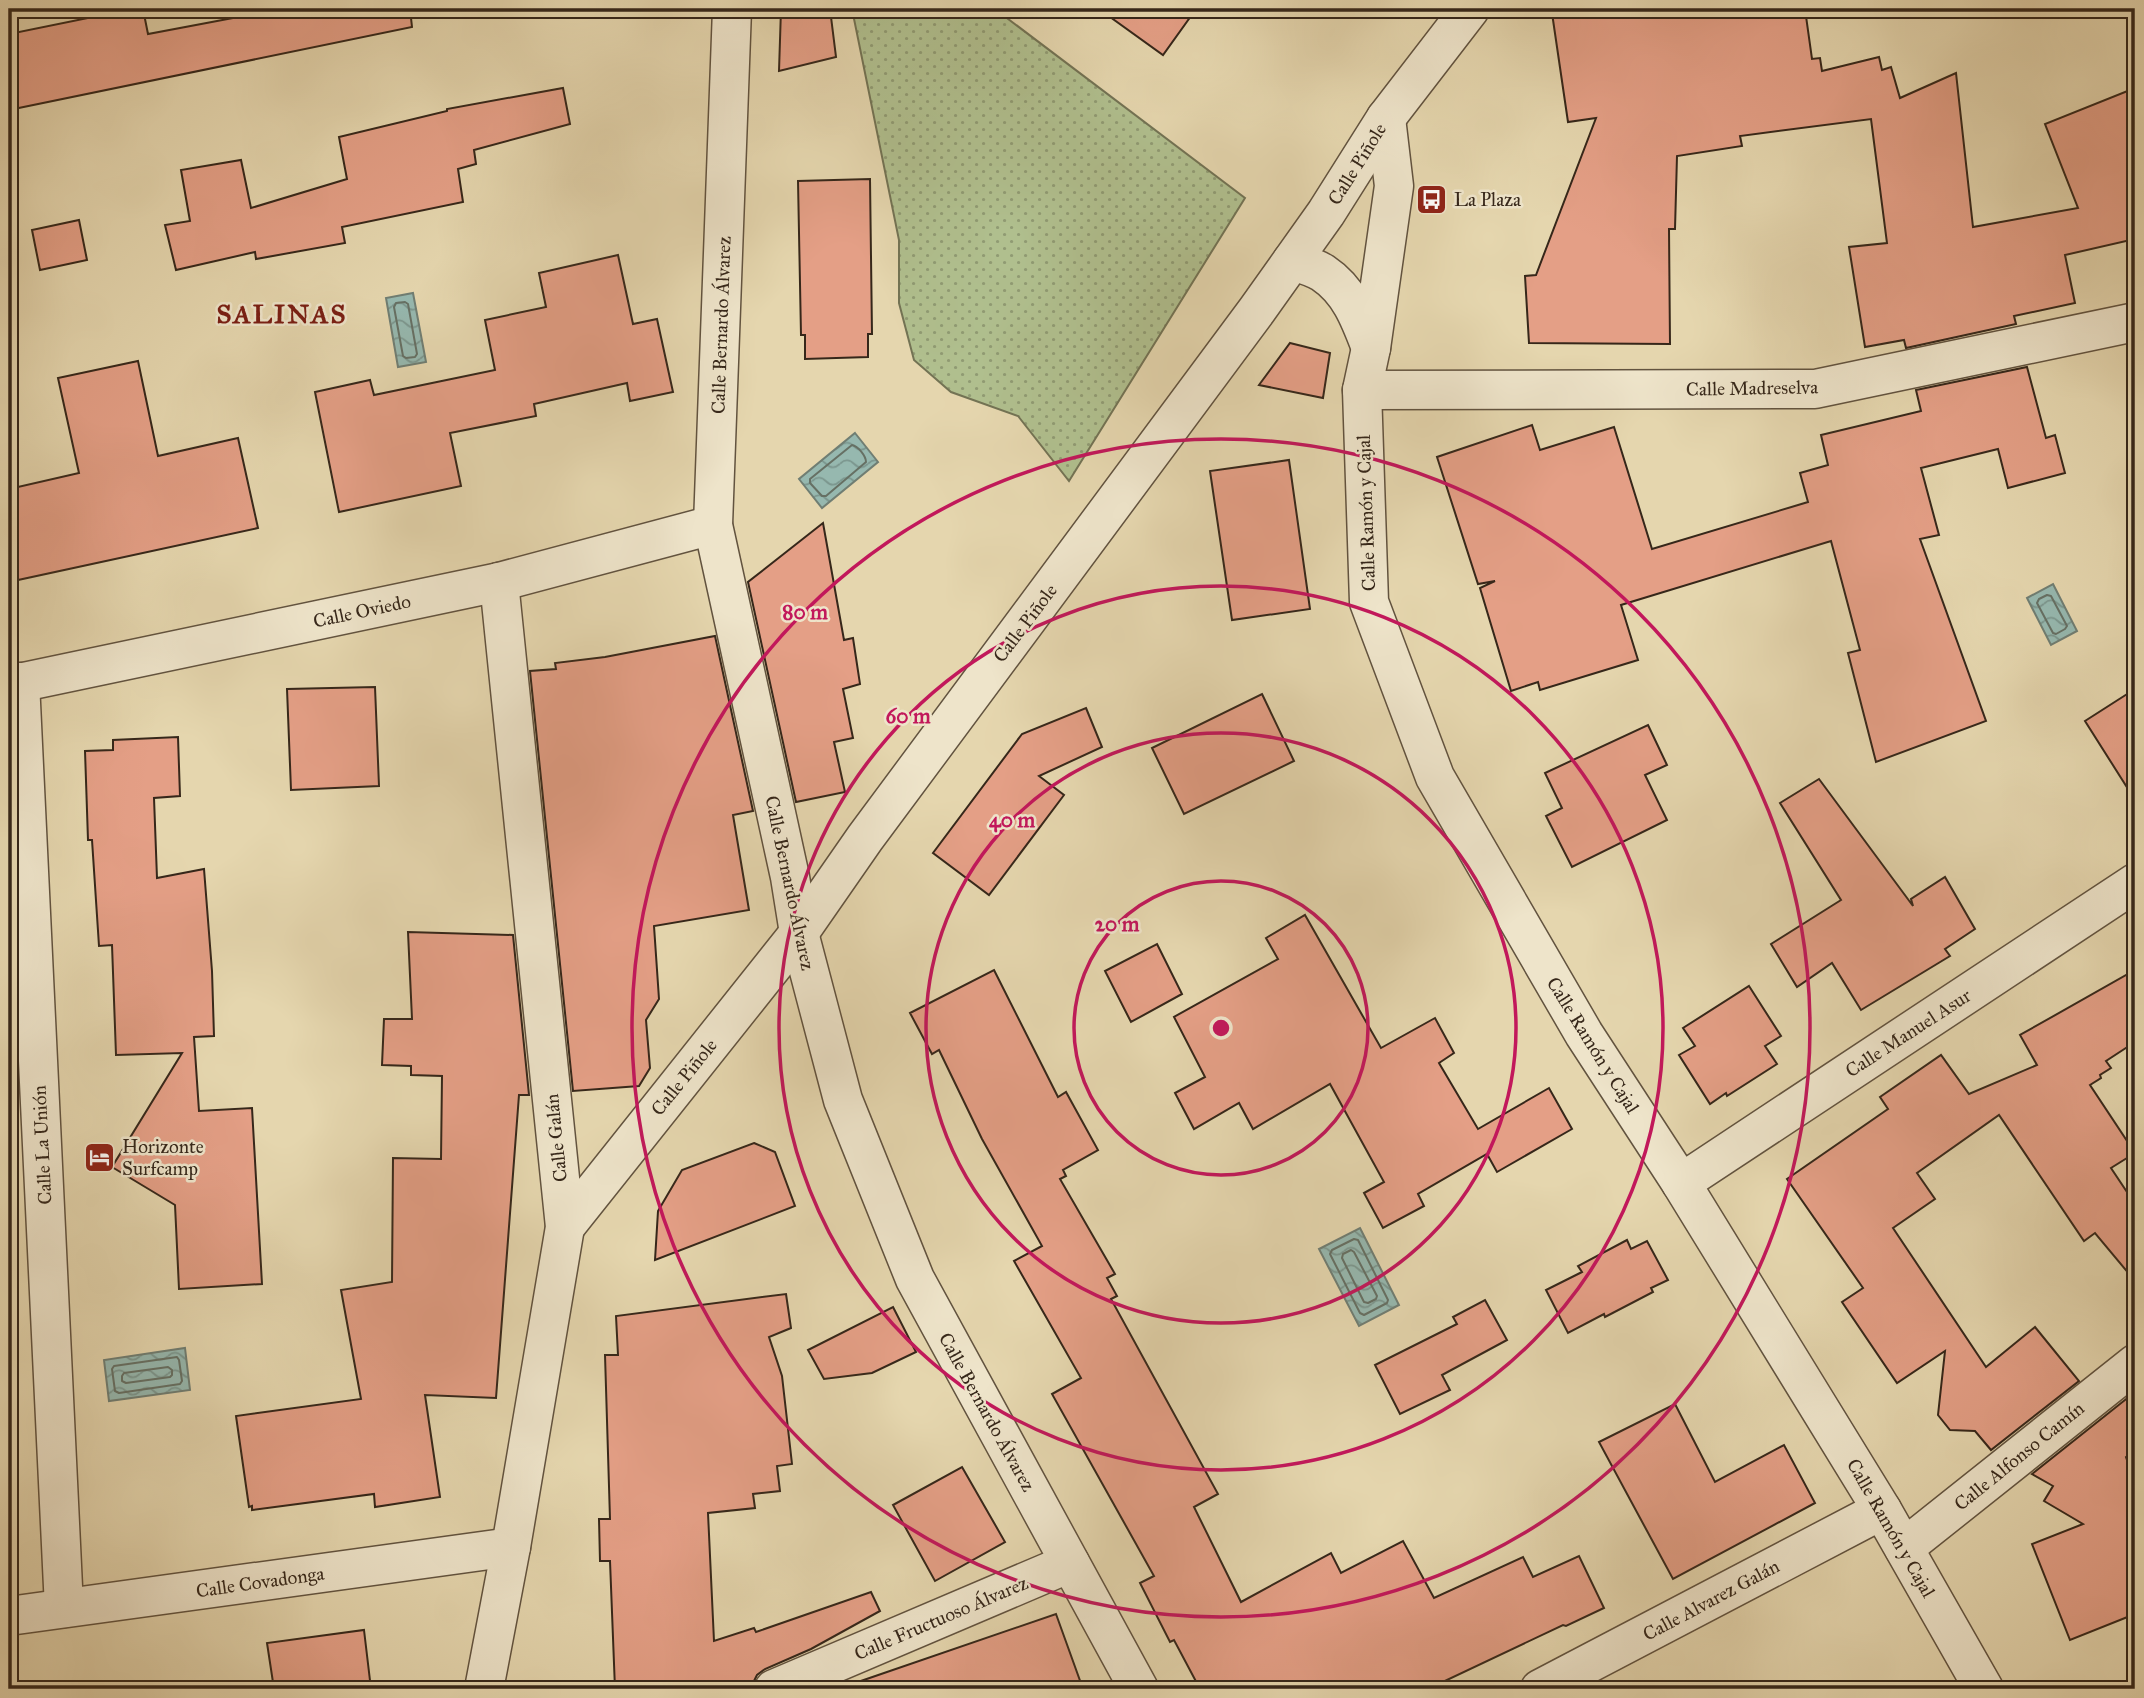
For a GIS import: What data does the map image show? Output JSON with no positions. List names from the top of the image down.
{
  "streets": {
    "street": [
      "Calle Piñole",
      "Calle Bernardo Álvarez",
      "Calle Madreselva",
      "Calle Ramón y Cajal",
      "Calle Oviedo",
      "Calle Manuel Asur",
      "Calle Galán",
      "Calle La Unión",
      "Calle Alfonso Camín",
      "Calle Covadonga",
      "Calle Alvarez Galán",
      "Calle Fructuoso Álvarez"
    ]
  },
  "crossings": [
    ["Calle Piñole", "Calle Bernardo Álvarez"],
    ["Calle Piñole", "Calle Ramón y Cajal"],
    ["Calle Piñole", "Calle Galán"],
    ["Calle Bernardo Álvarez", "Calle Oviedo"],
    ["Calle Bernardo Álvarez", "Calle Fructuoso Álvarez"],
    ["Calle Madreselva", "Calle Ramón y Cajal"],
    ["Calle Ramón y Cajal", "Calle Manuel Asur"],
    ["Calle Ramón y Cajal", "Calle Alfonso Camín"],
    ["Calle Ramón y Cajal", "Calle Alvarez Galán"],
    ["Calle Oviedo", "Calle Galán"],
    ["Calle Oviedo", "Calle La Unión"],
    ["Calle Galán", "Calle Covadonga"],
    ["Calle La Unión", "Calle Covadonga"]
  ],
  "districts": ["SALINAS"],
  "places": {
    "bus stop": ["La Plaza"],
    "hotel": ["Horizonte Surfcamp"]
  },
  "rings": [
    "80 m",
    "60 m",
    "40 m",
    "20 m"
  ]
}
